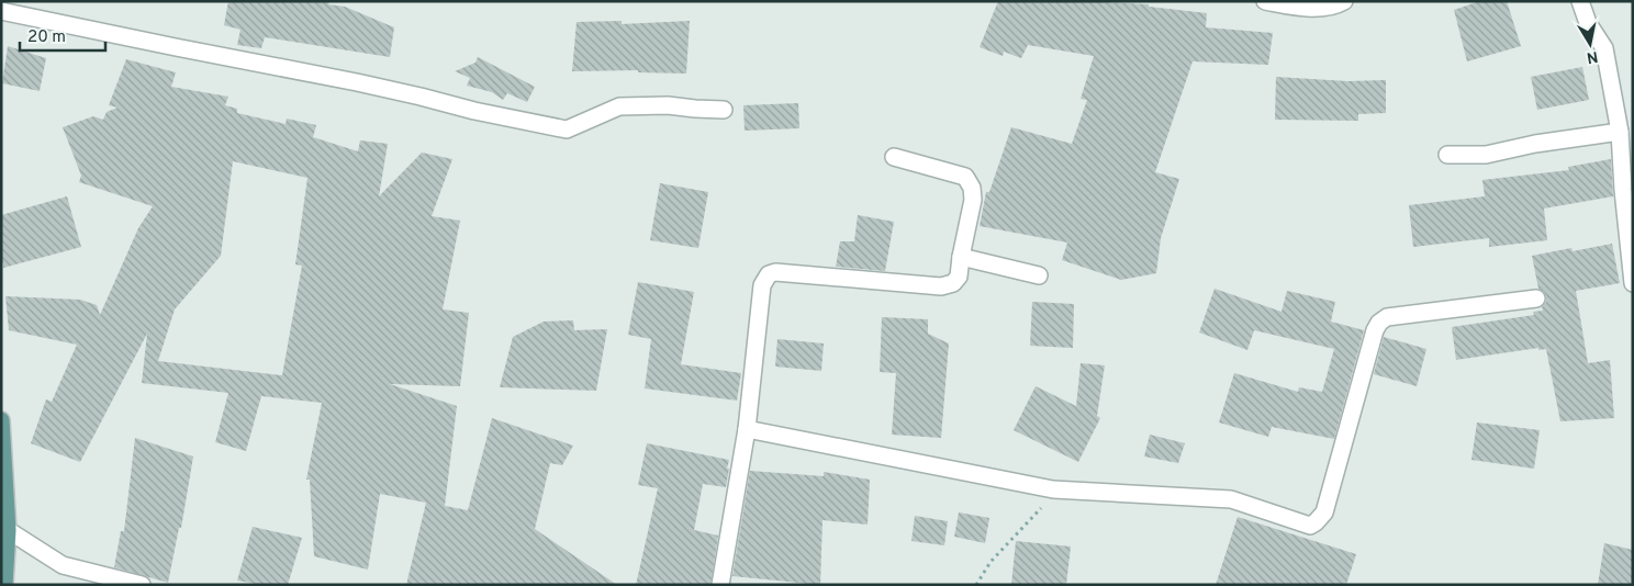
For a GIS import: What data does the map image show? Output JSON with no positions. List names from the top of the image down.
{
  "scale_bar": "20 m",
  "north": "bottom"
}
